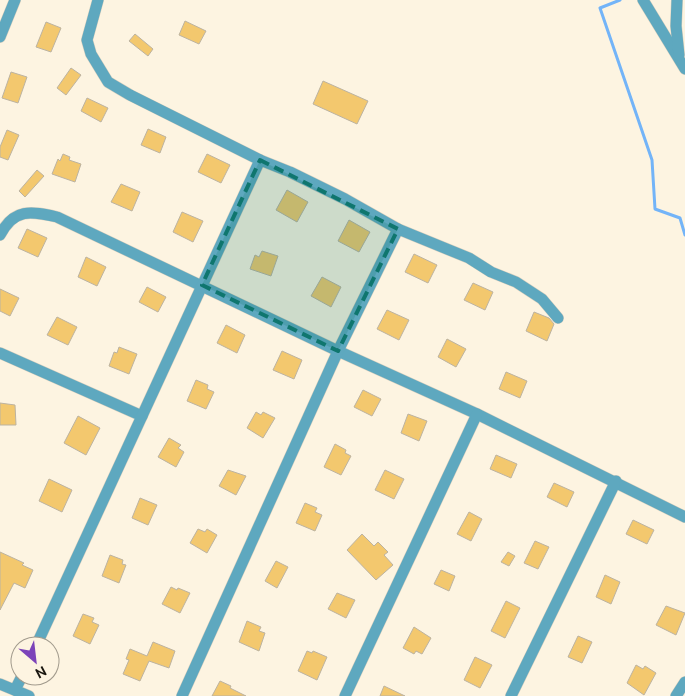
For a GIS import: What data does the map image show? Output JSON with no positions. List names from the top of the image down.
{
  "north": "bottom right"
}
